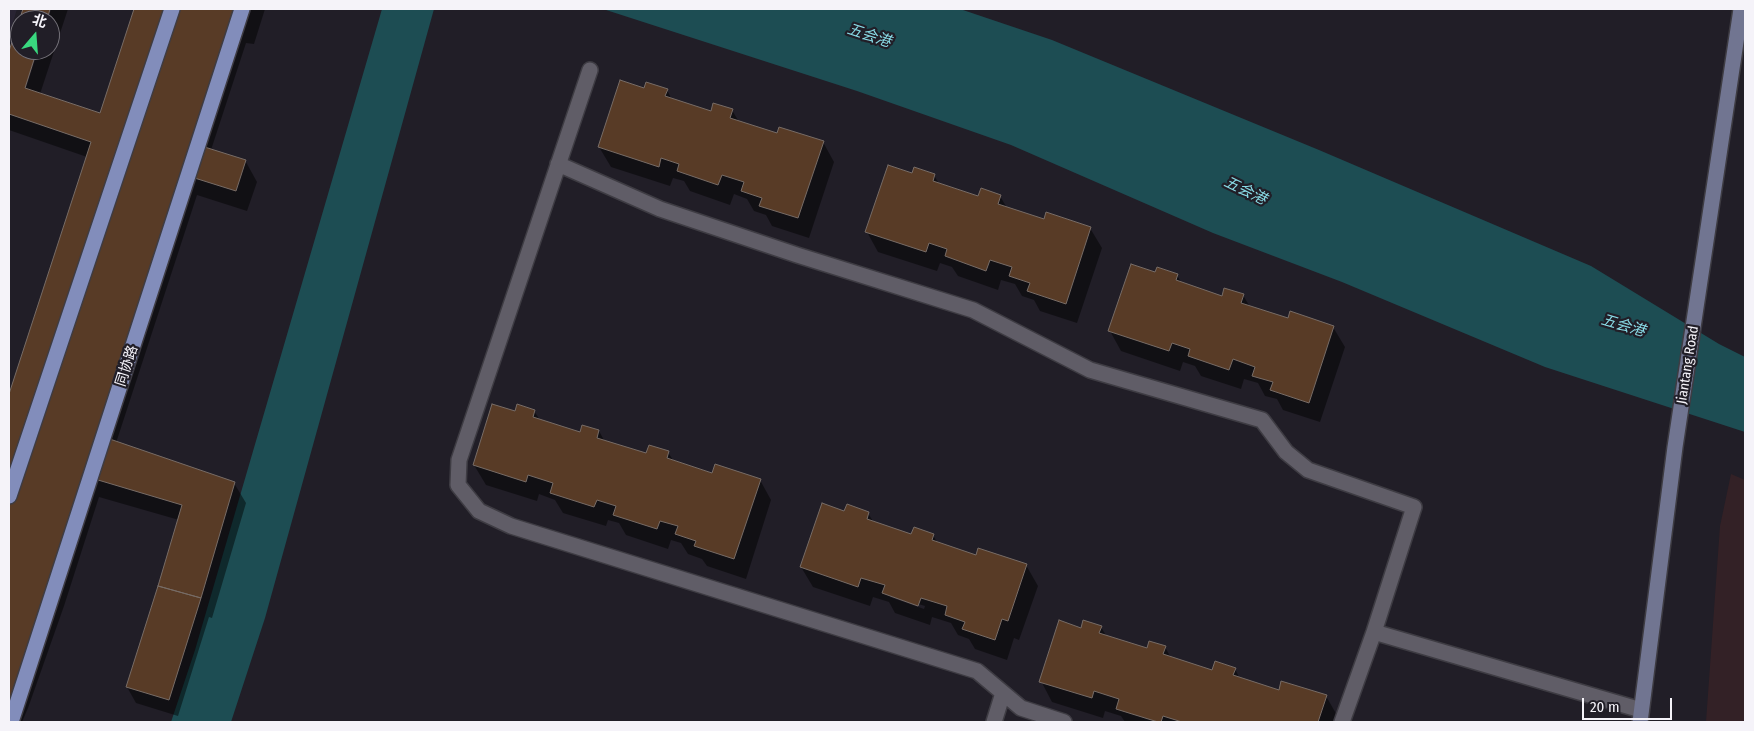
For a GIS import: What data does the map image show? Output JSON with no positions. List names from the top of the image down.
{
  "streets": {
    "main road": ["同协路"],
    "street": ["Jiantang Road"]
  },
  "water": ["五会港"],
  "scale_bar": "20 m",
  "north": "top"
}
